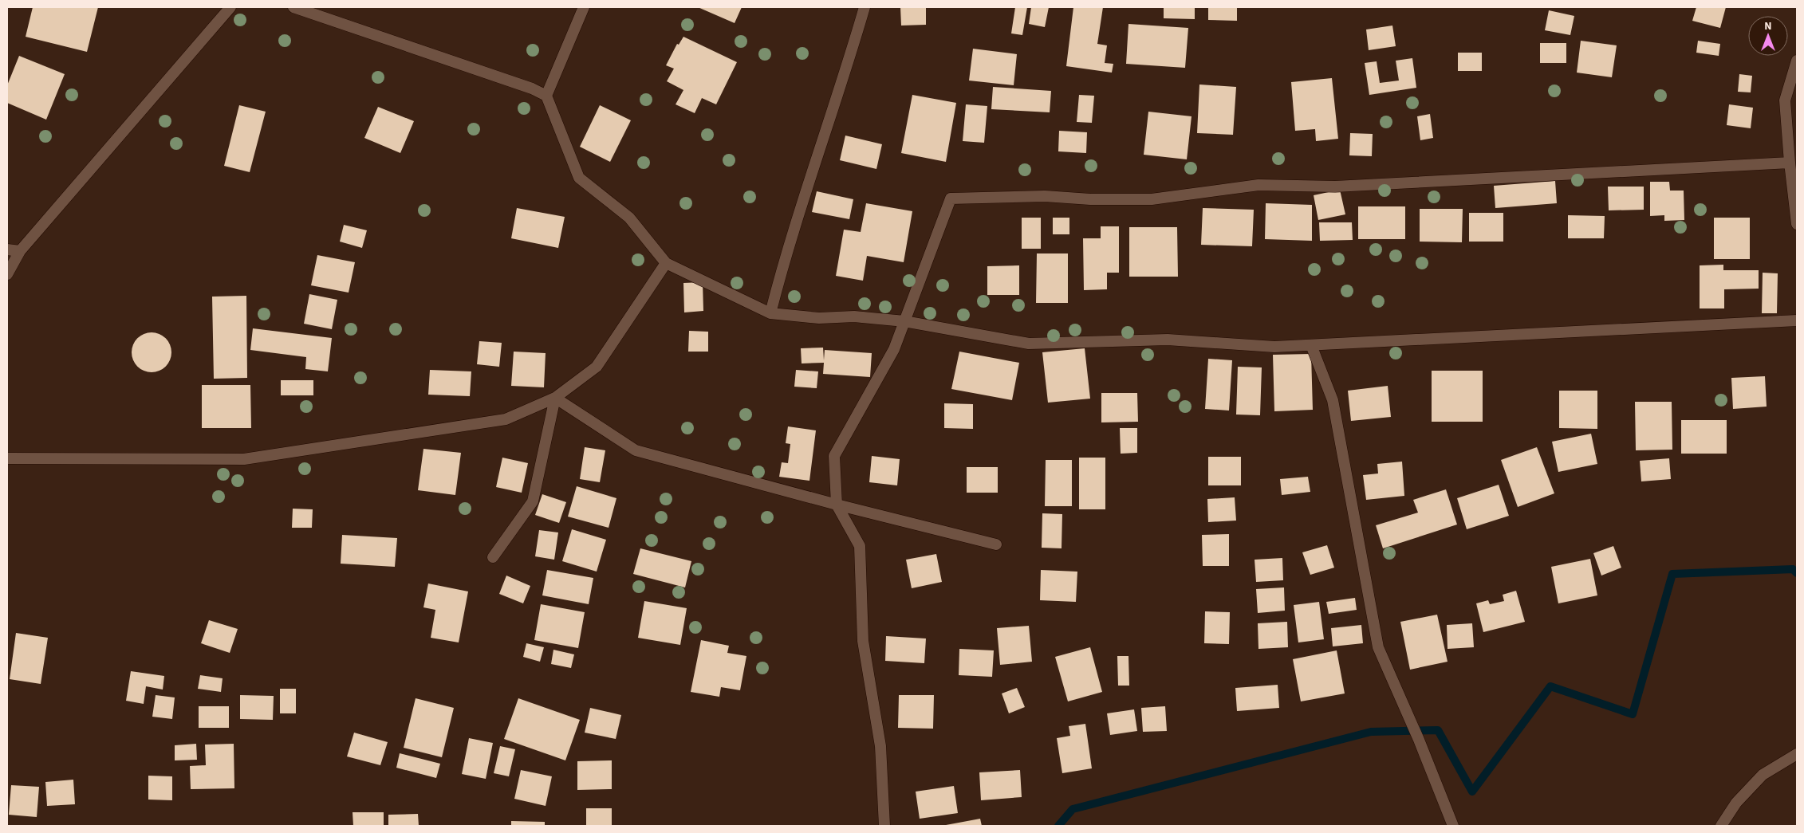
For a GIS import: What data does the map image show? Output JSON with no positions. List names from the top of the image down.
{
  "north": "top"
}
